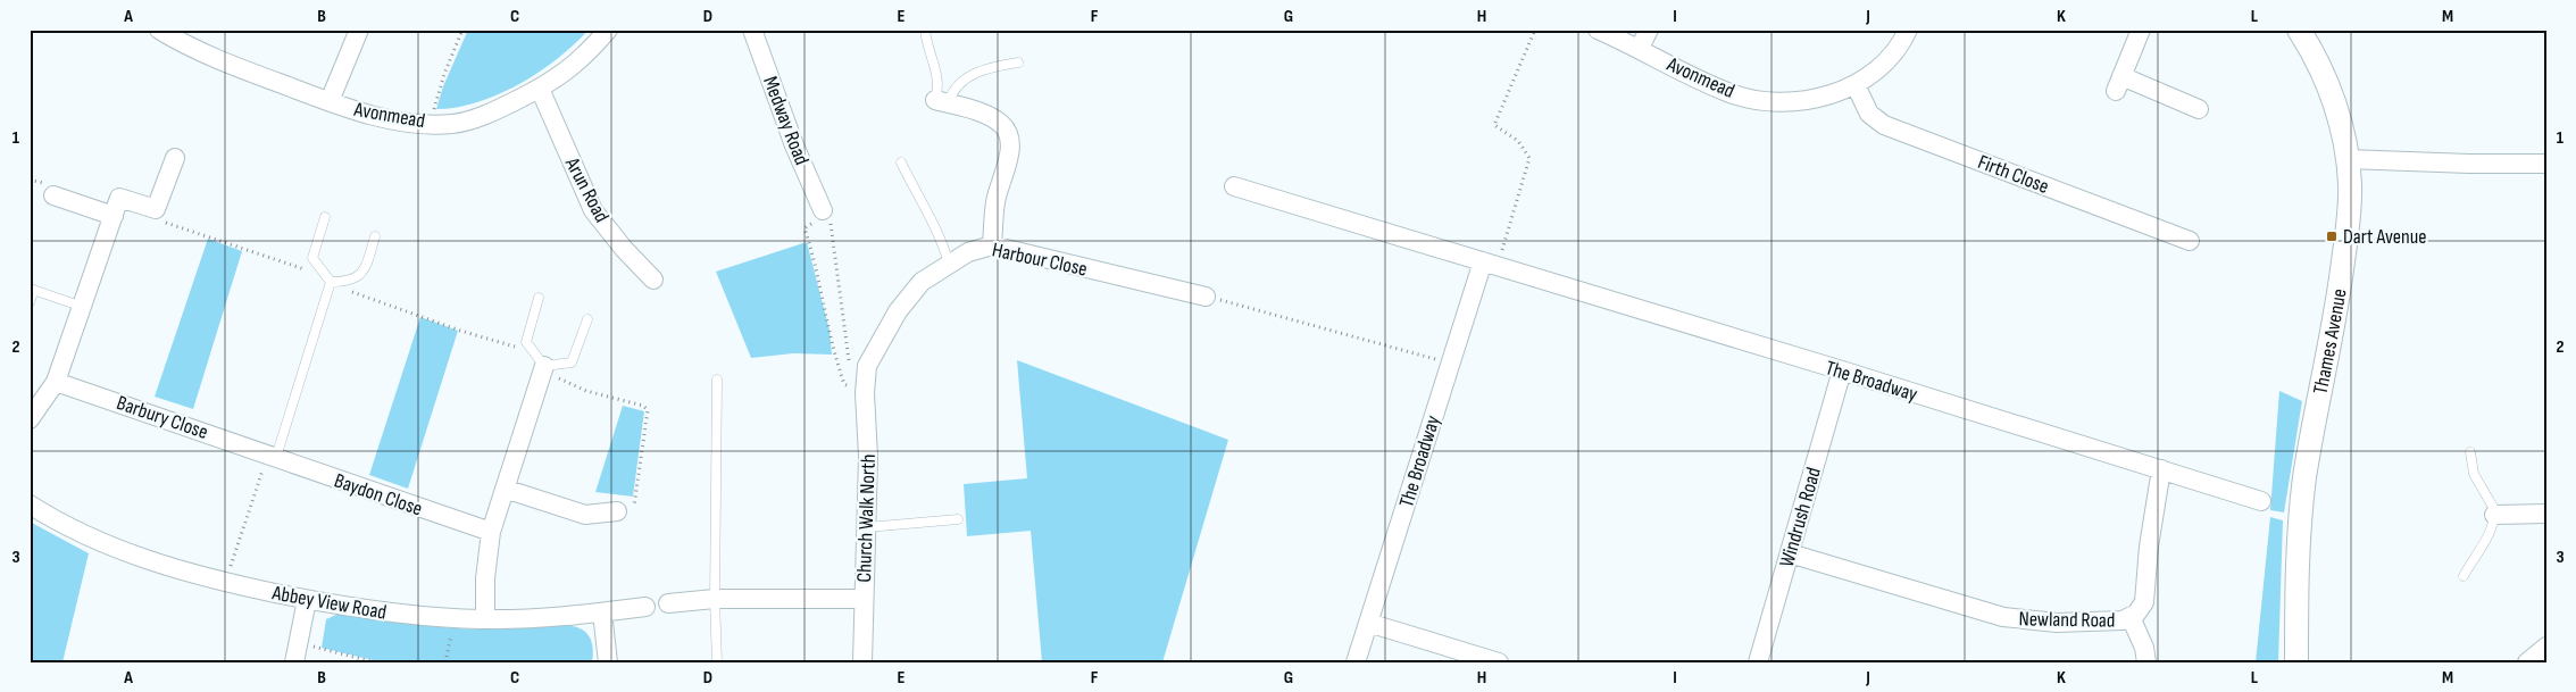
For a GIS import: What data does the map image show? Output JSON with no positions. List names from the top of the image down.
{
  "streets": {
    "street": [
      "Avonmead",
      "Medway Road",
      "Firth Close",
      "Arun Road",
      "Harbour Close",
      "Thames Avenue",
      "The Broadway",
      "Barbury Close",
      "Baydon Close",
      "Windrush Road",
      "Church Walk North",
      "Abbey View Road",
      "Newland Road"
    ]
  },
  "crossings": [
    ["Avonmead", "Firth Close"],
    ["Avonmead", "Arun Road"],
    ["Harbour Close", "Church Walk North"],
    ["The Broadway", "Windrush Road"],
    ["The Broadway", "Newland Road"],
    ["Barbury Close", "Baydon Close"],
    ["Windrush Road", "Newland Road"]
  ],
  "places": {
    "transit": ["Dart Avenue"]
  },
  "grid": {
    "columns": [
      "A",
      "B",
      "C",
      "D",
      "E",
      "F",
      "G",
      "H",
      "I",
      "J",
      "K",
      "L",
      "M"
    ],
    "rows": ["1", "2", "3"]
  }
}
